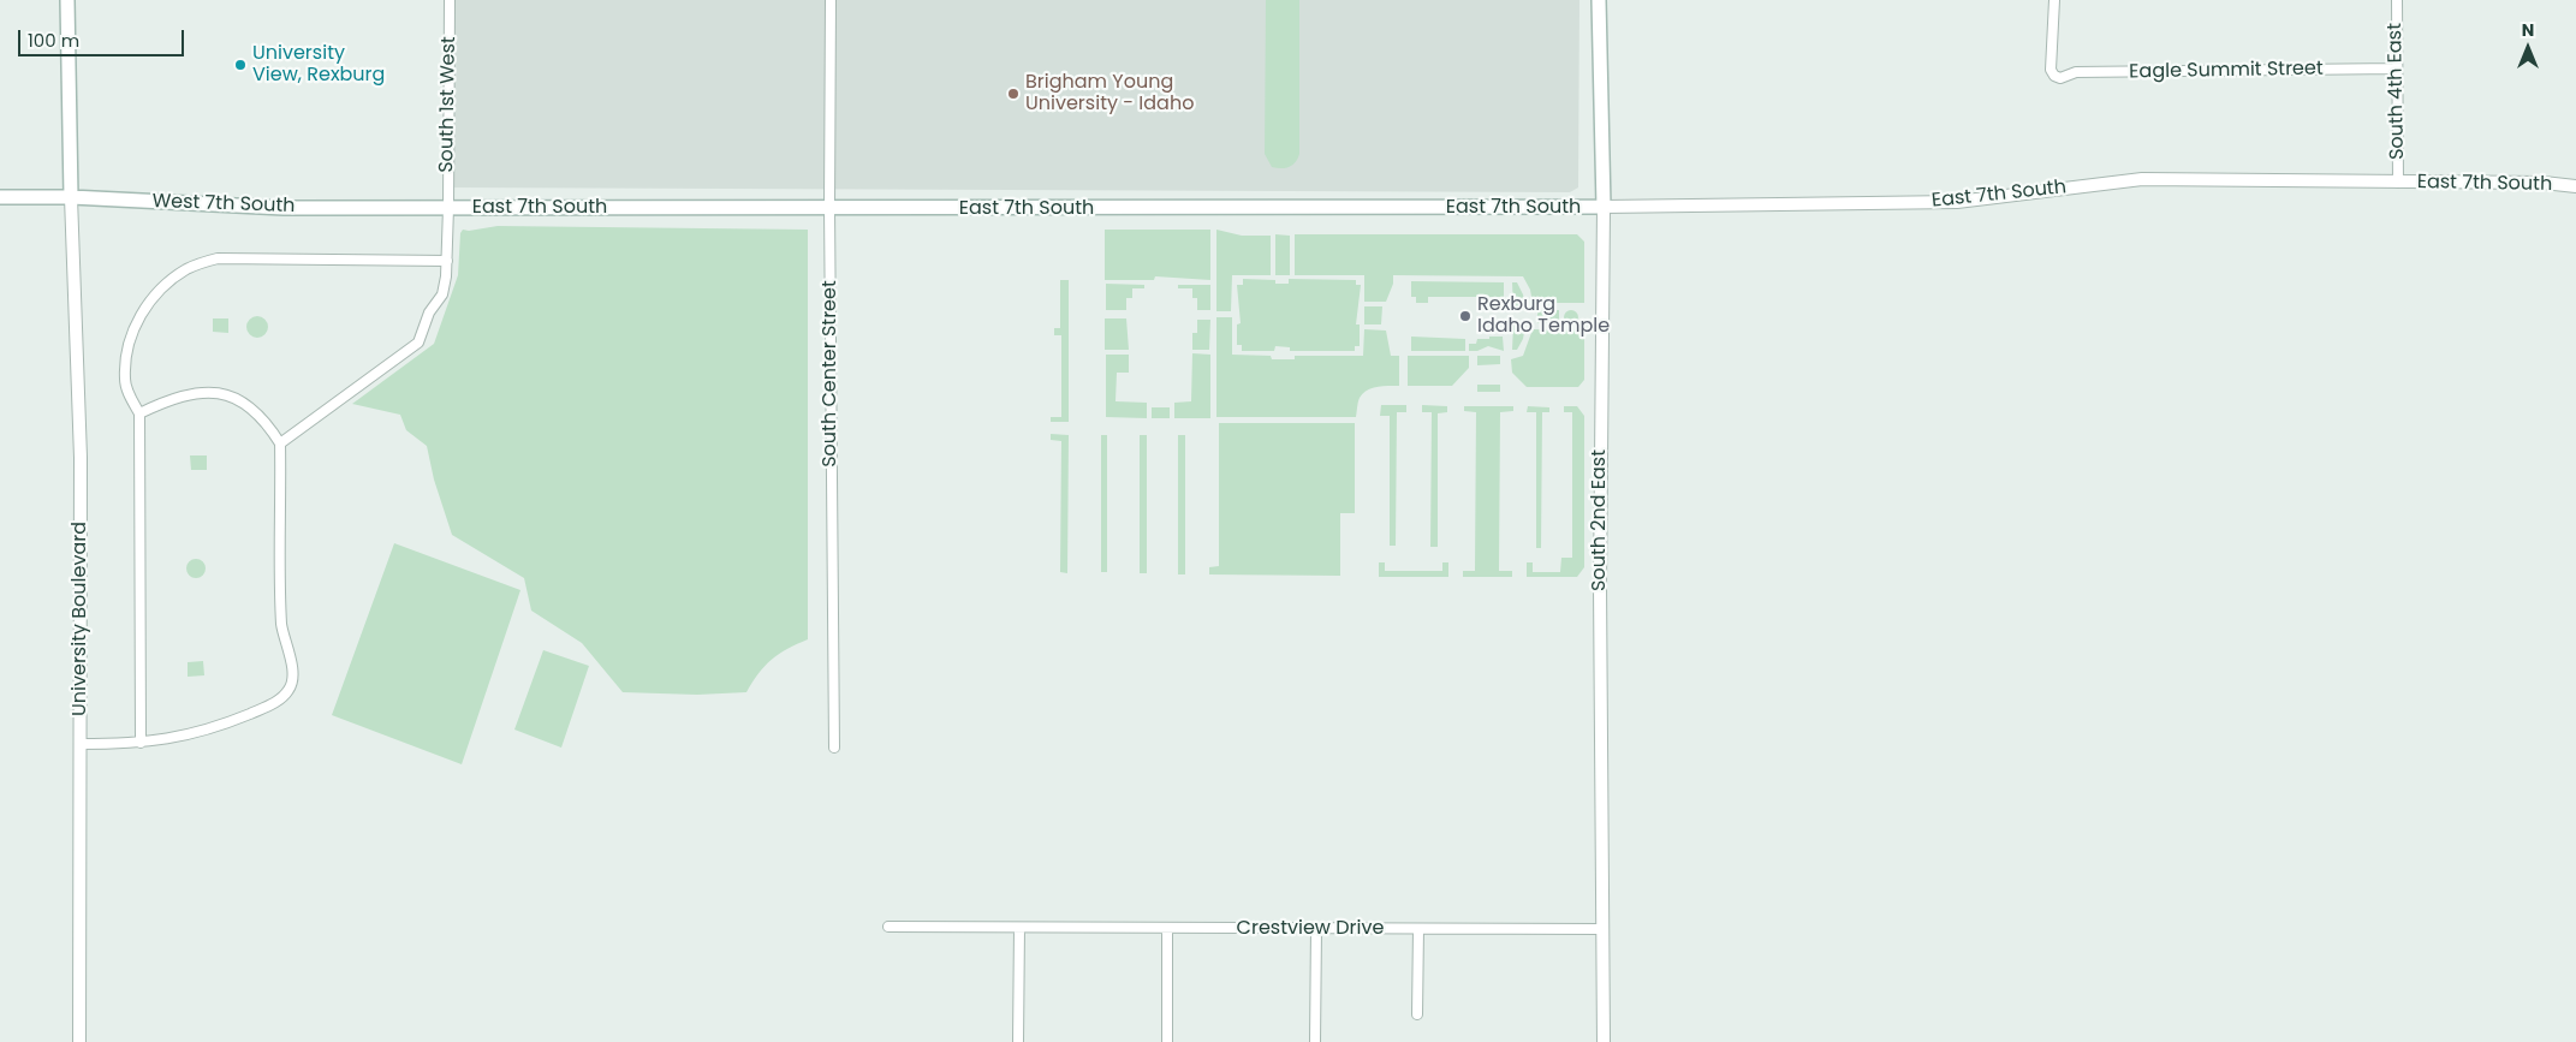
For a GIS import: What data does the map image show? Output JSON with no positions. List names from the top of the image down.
{
  "streets": {
    "main road": ["East 7th South", "West 7th South", "South 2nd East"],
    "street": [
      "Eagle Summit Street",
      "South 4th East",
      "South 1st West",
      "South Center Street",
      "University Boulevard",
      "Crestview Drive"
    ]
  },
  "crossings": [
    ["Eagle Summit Street", "South 4th East"],
    ["South 4th East", "East 7th South"],
    ["South 1st West", "East 7th South"],
    ["South 1st West", "West 7th South"],
    ["East 7th South", "West 7th South"],
    ["East 7th South", "South Center Street"],
    ["East 7th South", "South 2nd East"],
    ["West 7th South", "University Boulevard"],
    ["South 2nd East", "Crestview Drive"]
  ],
  "places": ["University View, Rexburg", "Brigham Young University - Idaho", "Rexburg Idaho Temple"],
  "scale_bar": "100 m",
  "north": "top"
}
